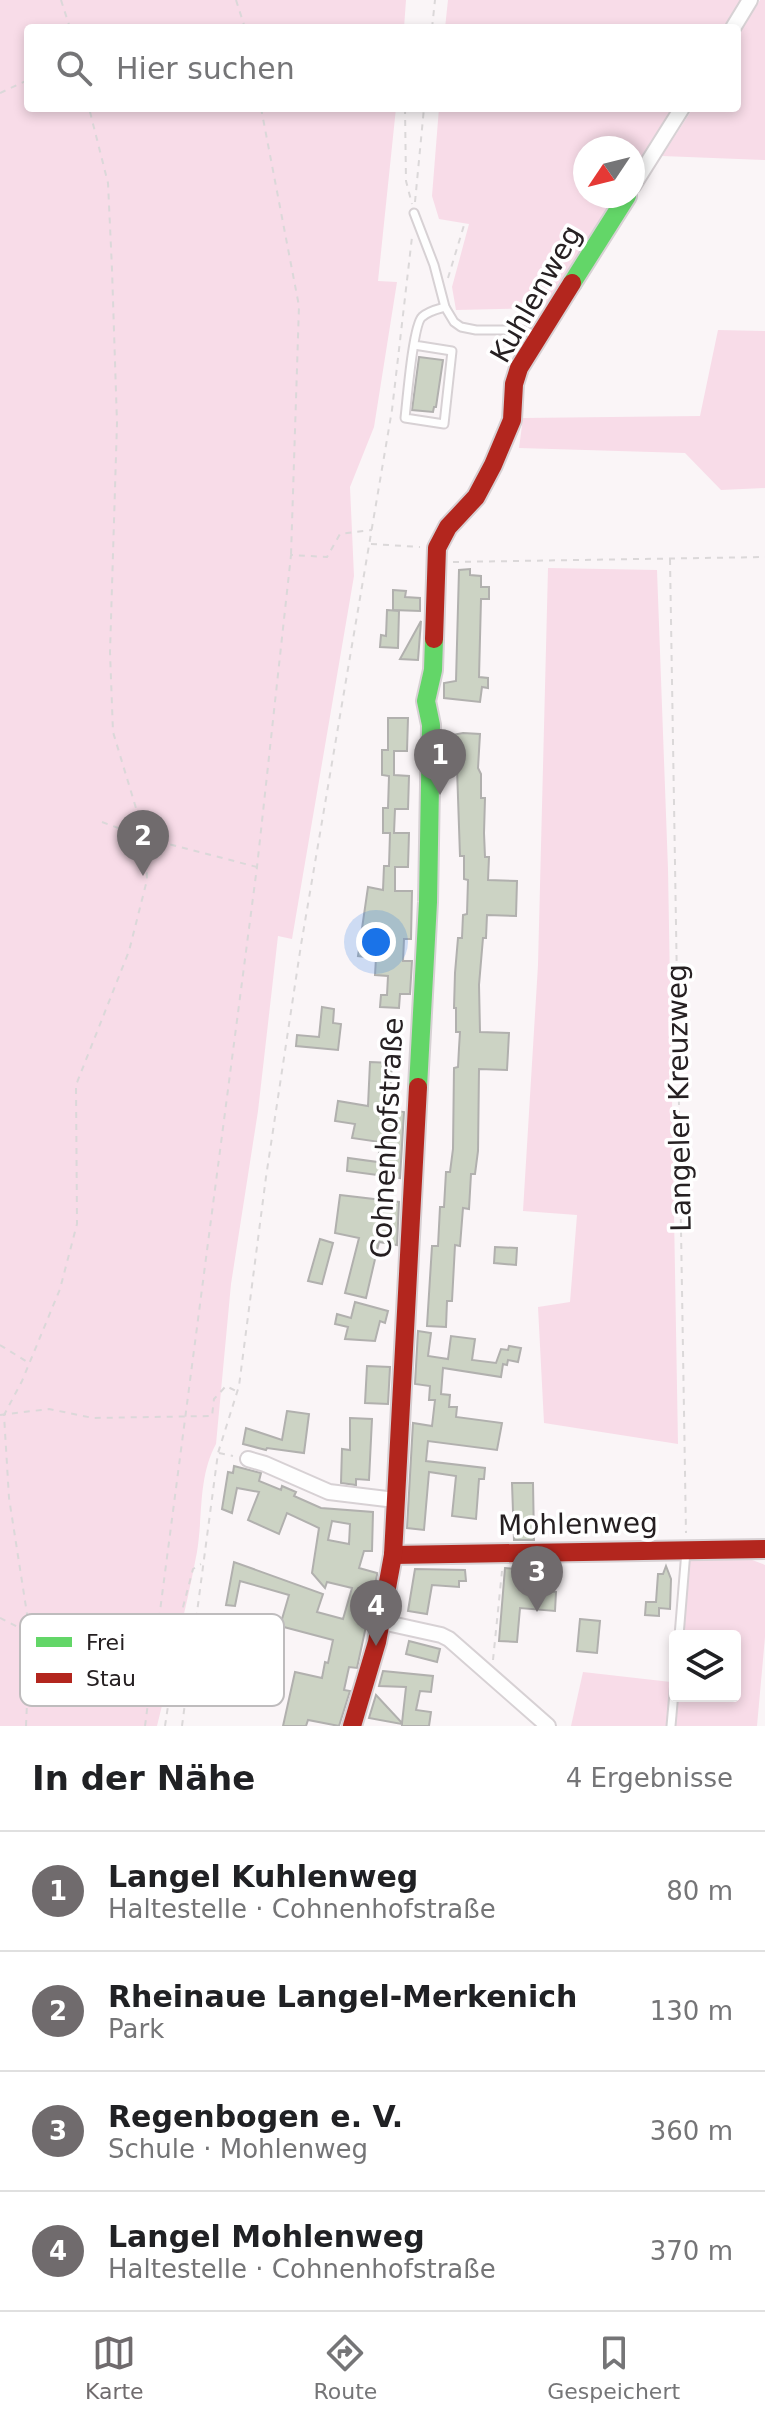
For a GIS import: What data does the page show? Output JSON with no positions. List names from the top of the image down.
{
  "streets": {
    "street": ["Kuhlenweg", "Cohnenhofstraße", "Mohlenweg"],
    "path": ["Langeler Kreuzweg"]
  },
  "crossings": [
    ["Kuhlenweg", "Cohnenhofstraße"],
    ["Langeler Kreuzweg", "Mohlenweg"],
    ["Cohnenhofstraße", "Mohlenweg"]
  ],
  "legend": ["Frei", "Stau"],
  "north": "bottom left",
  "page": {
    "search": "Hier suchen",
    "pins": [
      "1",
      "2",
      "3",
      "4"
    ],
    "heading": ["In der Nähe", "4 Ergebnisse"],
    "list": [
      {
        "mark": "1",
        "name": "Langel Kuhlenweg",
        "note": "Haltestelle · Cohnenhofstraße",
        "value": "80 m"
      },
      {
        "mark": "2",
        "name": "Rheinaue Langel-Merkenich",
        "note": "Park",
        "value": "130 m"
      },
      {
        "mark": "3",
        "name": "Regenbogen e. V.",
        "note": "Schule · Mohlenweg",
        "value": "360 m"
      },
      {
        "mark": "4",
        "name": "Langel Mohlenweg",
        "note": "Haltestelle · Cohnenhofstraße",
        "value": "370 m"
      }
    ],
    "nav": ["Karte", "Route", "Gespeichert"]
  }
}
